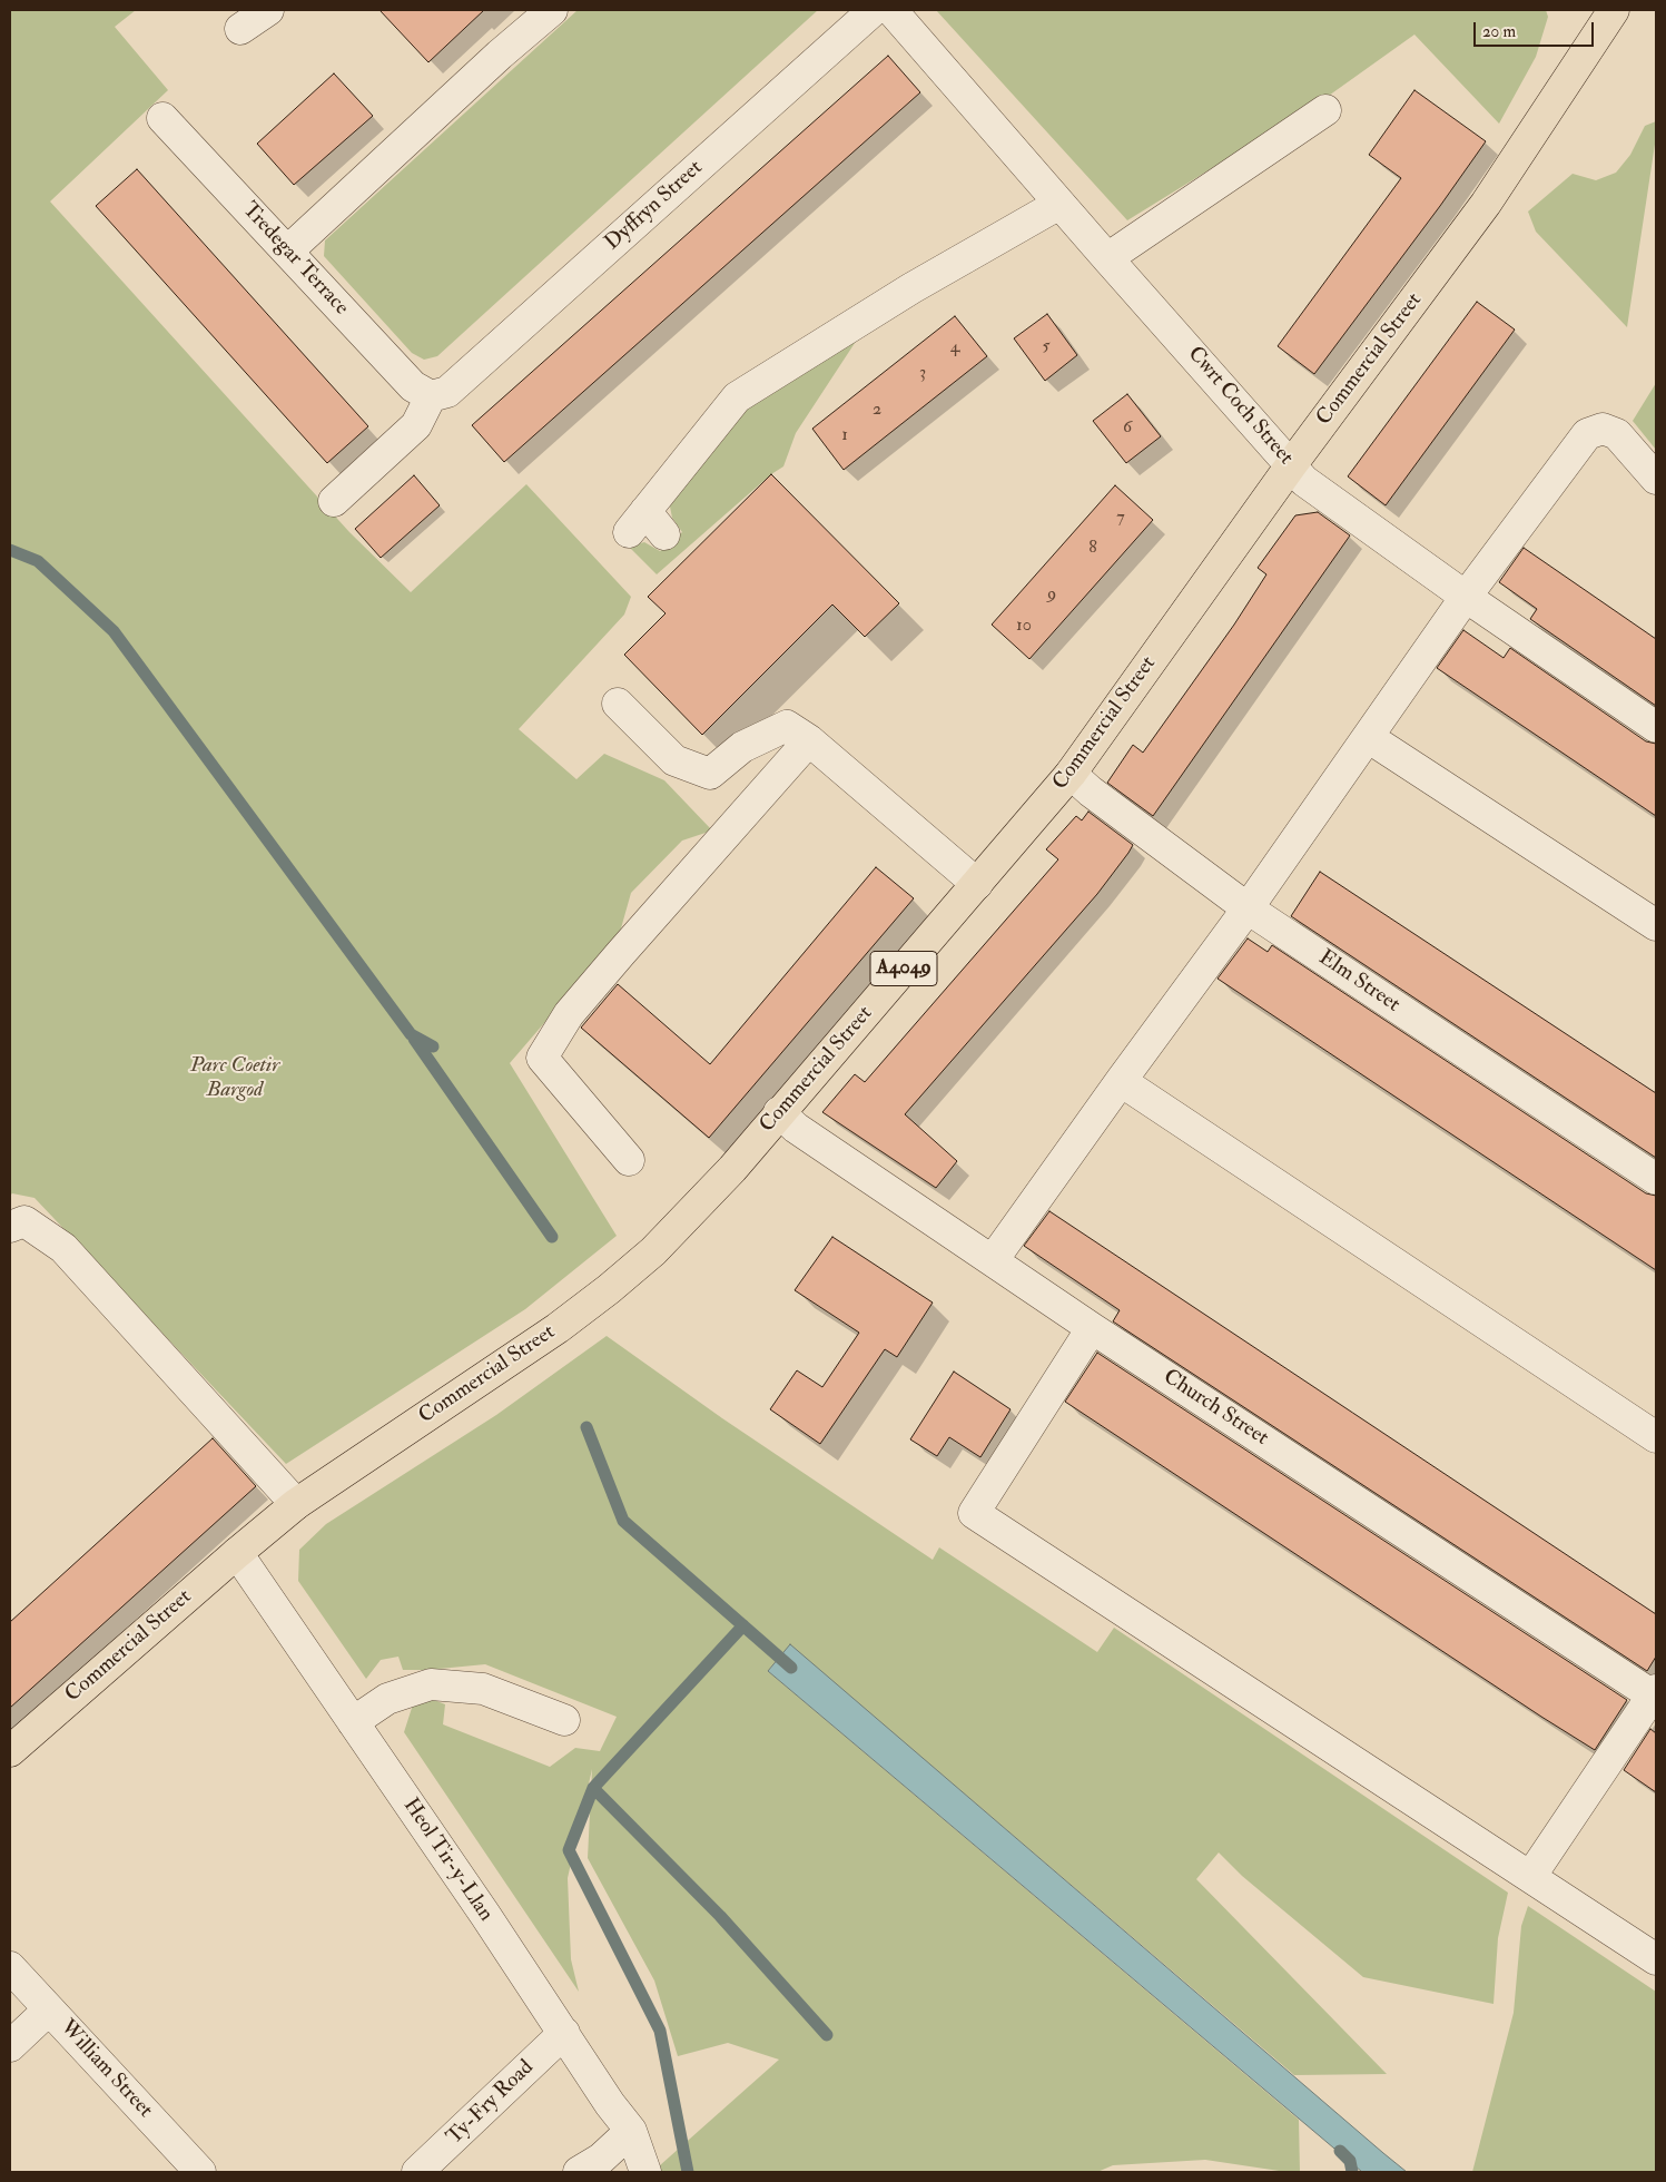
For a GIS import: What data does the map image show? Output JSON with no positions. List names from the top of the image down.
{
  "streets": {
    "main road": ["Commercial Street", "A4049"],
    "street": [
      "Dyffryn Street",
      "Tredegar Terrace",
      "Cwrt Coch Street",
      "Elm Street",
      "Church Street",
      "Heol Tir-y-Llan",
      "William Street",
      "Ty-Fry Road"
    ]
  },
  "crossings": [
    ["Dyffryn Street", "Tredegar Terrace"],
    ["Commercial Street", "Cwrt Coch Street"],
    ["Commercial Street", "Elm Street"],
    ["Commercial Street", "Church Street"],
    ["Commercial Street", "Heol Tir-y-Llan"],
    ["Heol Tir-y-Llan", "Ty-Fry Road"]
  ],
  "parks": ["Parc Coetir Bargod"],
  "house_numbers": [
    "5",
    "4",
    "3",
    "2",
    "6",
    "1",
    "7",
    "8",
    "9",
    "10"
  ],
  "scale_bar": "20 m"
}
